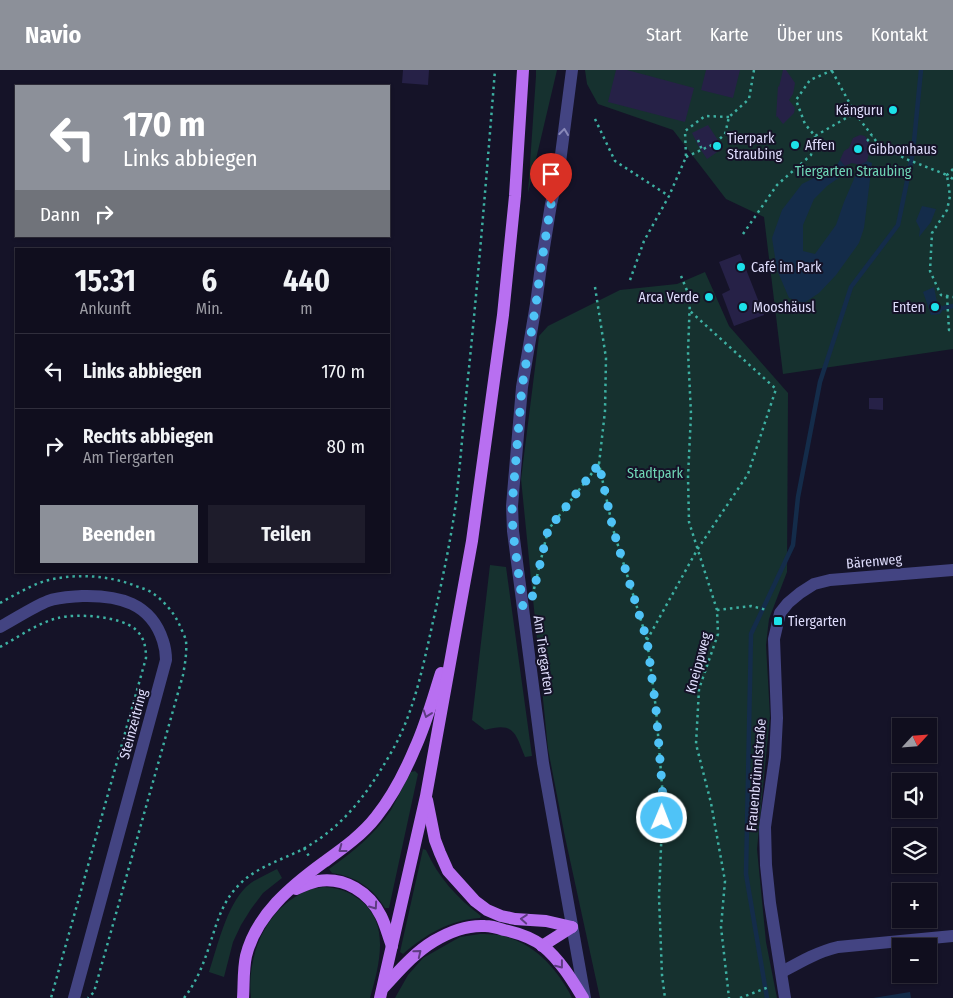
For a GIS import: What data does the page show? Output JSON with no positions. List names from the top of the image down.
{
  "streets": {
    "street": [
      "Bärenweg",
      "Am Tiergarten",
      "Steinzeitring",
      "Frauenbrünnlstraße"
    ],
    "path": ["Kneippweg"]
  },
  "crossings": [
    ["Bärenweg", "Frauenbrünnlstraße"]
  ],
  "one_way": ["Am Tiergarten"],
  "parks": ["Tiergarten Straubing", "Stadtpark"],
  "places": {
    "other": [
      "Känguru",
      "Affen",
      "Tierpark Straubing",
      "Gibbonhaus",
      "Café im Park",
      "Arca Verde",
      "Mooshäusl",
      "Enten"
    ],
    "transit": ["Tiergarten"]
  },
  "north": "top right",
  "page": {
    "header": "Navio",
    "nav": [
      "Start",
      "Karte",
      "Über uns",
      "Kontakt"
    ],
    "turn": ["170 m", "Links abbiegen"],
    "then": "Dann",
    "eta": [
      "15:31",
      "Ankunft",
      "6",
      "Min.",
      "440",
      "m"
    ],
    "list": [
      {
        "name": "Links abbiegen",
        "value": "170 m"
      },
      {
        "name": "Rechts abbiegen",
        "note": "Am Tiergarten",
        "value": "80 m"
      }
    ],
    "buttons": ["Beenden", "Teilen"],
    "map_buttons": ["+", "−"]
  }
}
